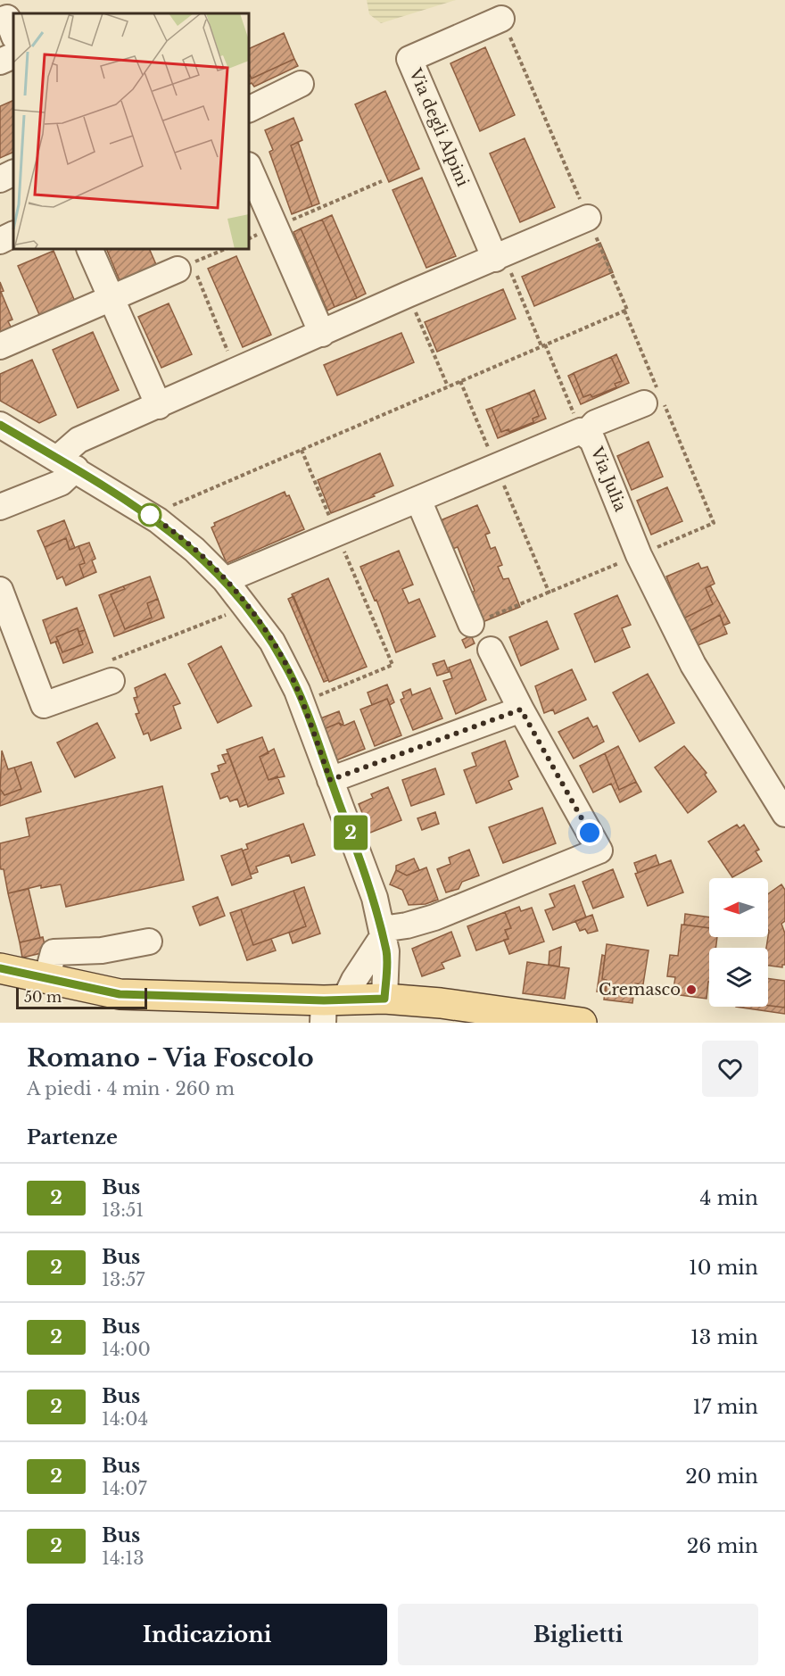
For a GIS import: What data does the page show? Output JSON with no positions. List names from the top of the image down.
{
  "streets": {
    "street": ["Via degli Alpini", "Via Julia"]
  },
  "places": ["Cremasco"],
  "lines": ["bus line 2"],
  "scale_bar": "50 m",
  "north": "left",
  "page": {
    "on_map": "2",
    "scale": "50 m",
    "heading": [
      ["Romano - Via Foscolo", "A piedi · 4 min · 260 m"],
      "Partenze"
    ],
    "list": [
      {
        "mark": "2",
        "name": "Bus",
        "note": "13:51",
        "value": "4 min"
      },
      {
        "mark": "2",
        "name": "Bus",
        "note": "13:57",
        "value": "10 min"
      },
      {
        "mark": "2",
        "name": "Bus",
        "note": "14:00",
        "value": "13 min"
      },
      {
        "mark": "2",
        "name": "Bus",
        "note": "14:04",
        "value": "17 min"
      },
      {
        "mark": "2",
        "name": "Bus",
        "note": "14:07",
        "value": "20 min"
      },
      {
        "mark": "2",
        "name": "Bus",
        "note": "14:13",
        "value": "26 min"
      }
    ],
    "buttons": ["Indicazioni", "Biglietti"]
  }
}
